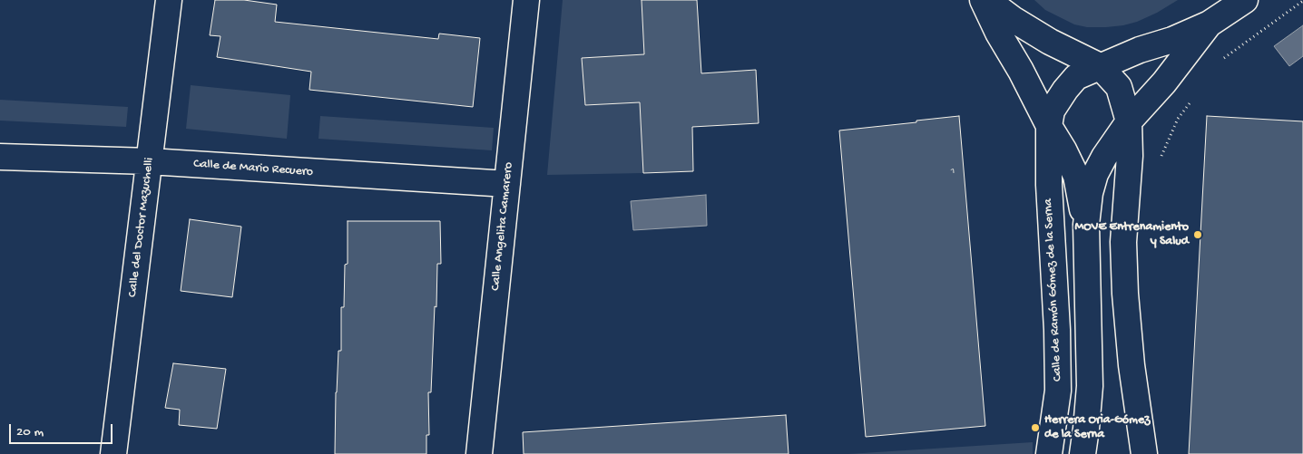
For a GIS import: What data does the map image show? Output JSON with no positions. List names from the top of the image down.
{
  "streets": {
    "street": [
      "Calle de Mario Recuero",
      "Calle Angelita Camarero",
      "Calle del Doctor Mazuchelli",
      "Calle de Ramón Gómez de la Serna"
    ]
  },
  "crossings": [
    ["Calle de Mario Recuero", "Calle Angelita Camarero"],
    ["Calle de Mario Recuero", "Calle del Doctor Mazuchelli"]
  ],
  "places": ["MOVE Entrenamiento y Salud", "Herrera Oria-Gómez de la Serna"],
  "house_numbers": ["1"],
  "scale_bar": "20 m"
}
